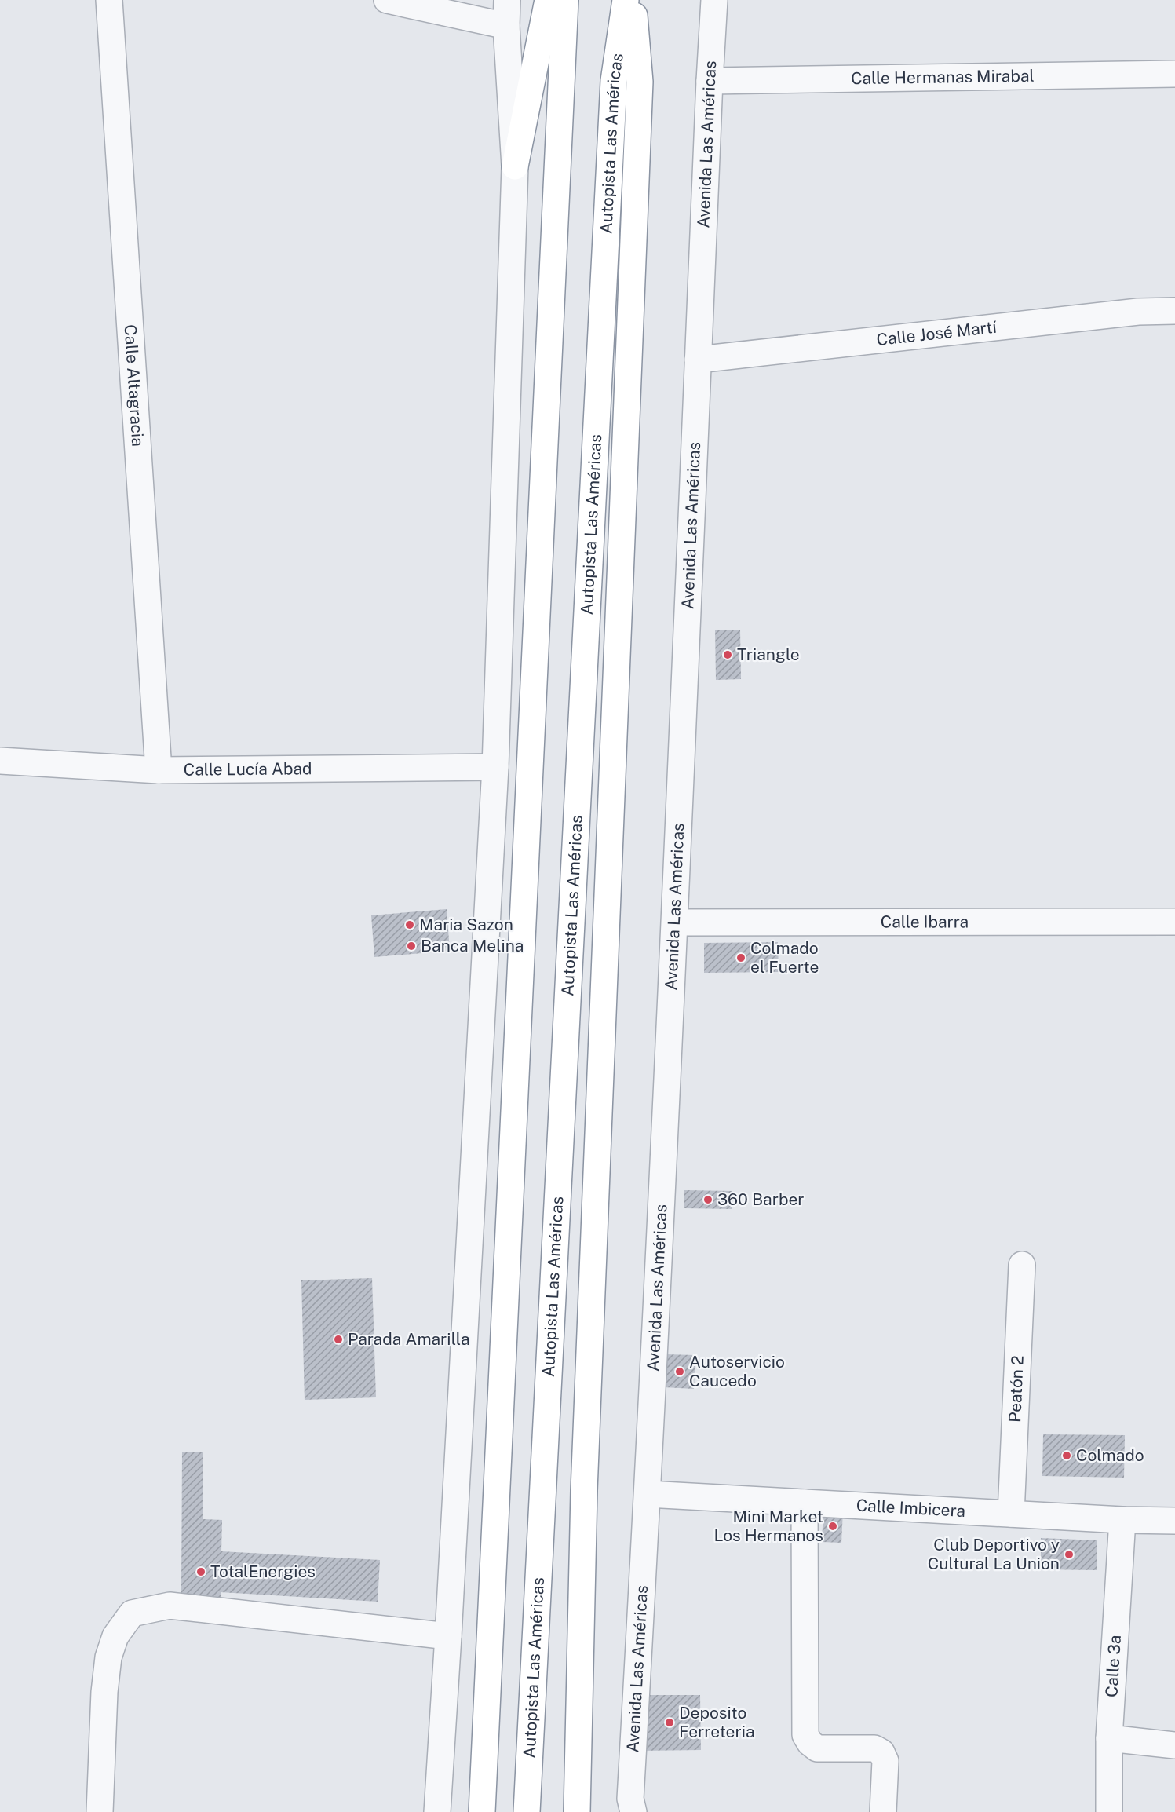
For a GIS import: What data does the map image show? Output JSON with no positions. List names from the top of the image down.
{
  "streets": {
    "highway": ["Autopista Las Américas"],
    "street": [
      "Calle Hermanas Mirabal",
      "Avenida Las Américas",
      "Calle José Martí",
      "Calle Altagracia",
      "Calle Lucía Abad",
      "Calle Ibarra",
      "Peatón 2",
      "Calle Imbicera",
      "Calle 3a"
    ]
  },
  "crossings": [
    ["Calle Hermanas Mirabal", "Avenida Las Américas"],
    ["Avenida Las Américas", "Calle José Martí"],
    ["Avenida Las Américas", "Calle Ibarra"],
    ["Avenida Las Américas", "Calle Imbicera"],
    ["Calle Altagracia", "Calle Lucía Abad"],
    ["Peatón 2", "Calle Imbicera"],
    ["Calle Imbicera", "Calle 3a"]
  ],
  "places": [
    "Triangle",
    "Maria Sazon",
    "Banca Melina",
    "Colmado el Fuerte",
    "360 Barber",
    "Parada Amarilla",
    "Autoservicio Caucedo",
    "Colmado",
    "Mini Market Los Hermanos",
    "Club Deportivo y Cultural La Union",
    "TotalEnergies",
    "Deposito Ferreteria"
  ]
}
